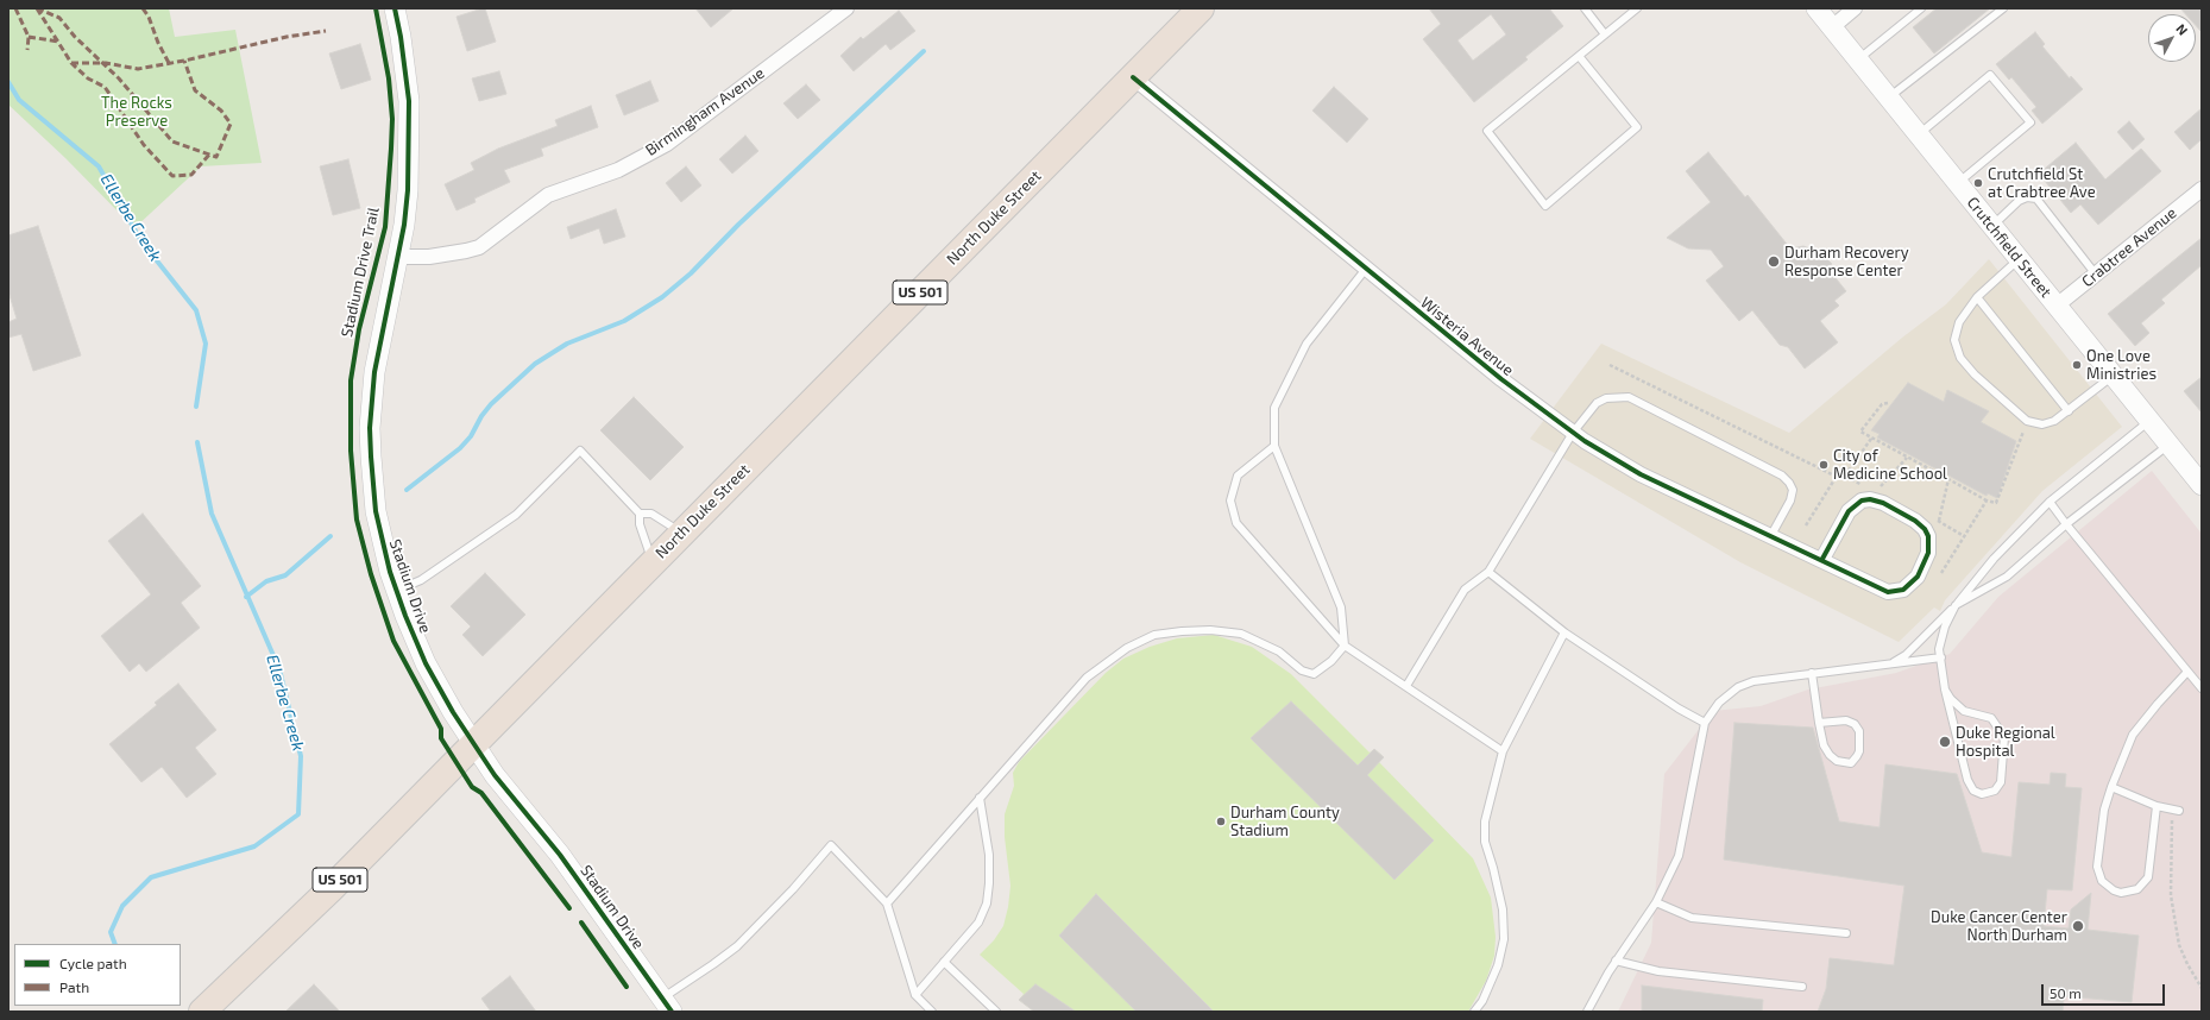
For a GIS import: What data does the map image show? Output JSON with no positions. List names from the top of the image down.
{
  "streets": {
    "highway": ["North Duke Street", "US 501"],
    "street": [
      "Birmingham Avenue",
      "Crutchfield Street",
      "Crabtree Avenue",
      "Wisteria Avenue",
      "Stadium Drive"
    ],
    "cycle path": ["Stadium Drive Trail"]
  },
  "crossings": [
    ["Birmingham Avenue", "Stadium Drive"],
    ["North Duke Street", "Wisteria Avenue"],
    ["North Duke Street", "Stadium Drive"],
    ["Crutchfield Street", "Crabtree Avenue"]
  ],
  "water": ["Ellerbe Creek"],
  "parks": ["The Rocks Preserve"],
  "places": [
    "Crutchfield St at Crabtree Ave",
    "Durham Recovery Response Center",
    "One Love Ministries",
    "City of Medicine School",
    "Duke Regional Hospital",
    "Durham County Stadium",
    "Duke Cancer Center North Durham"
  ],
  "legend": ["Cycle path", "Path"],
  "scale_bar": "50 m",
  "north": "top right"
}
